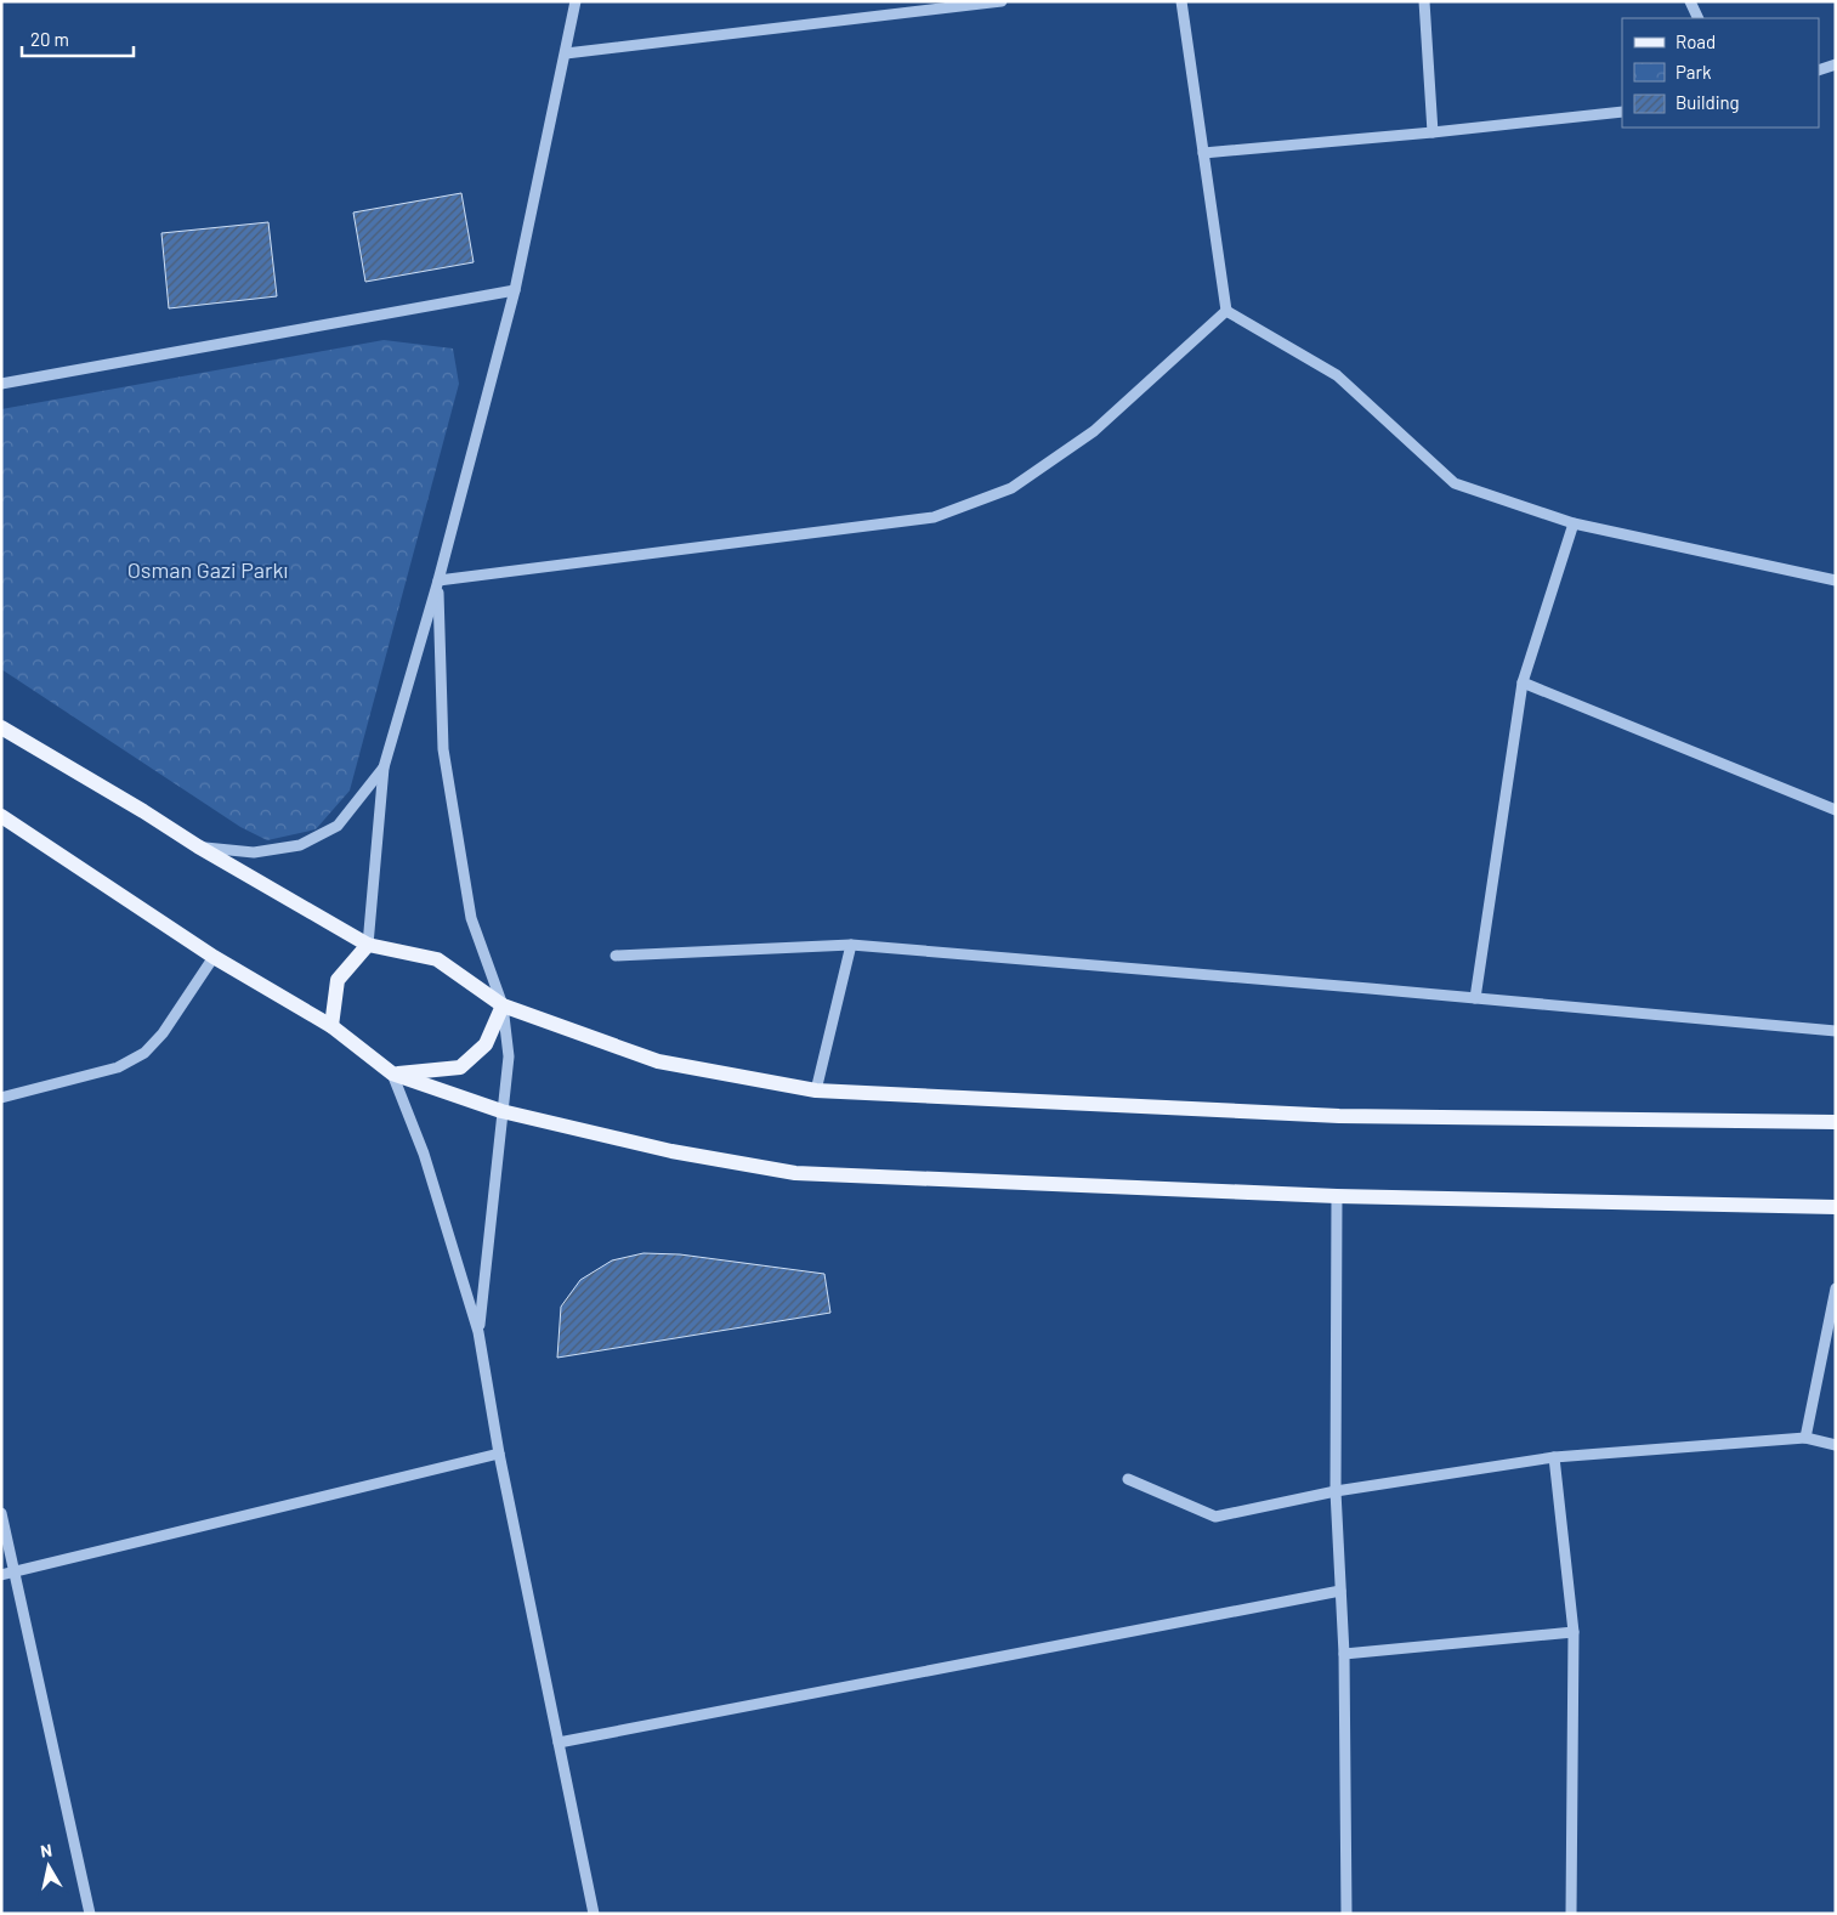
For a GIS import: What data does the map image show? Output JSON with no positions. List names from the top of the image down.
{
  "parks": ["Osman Gazi Parkı"],
  "legend": ["Road", "Park", "Building"],
  "scale_bar": "20 m",
  "north": "top"
}
